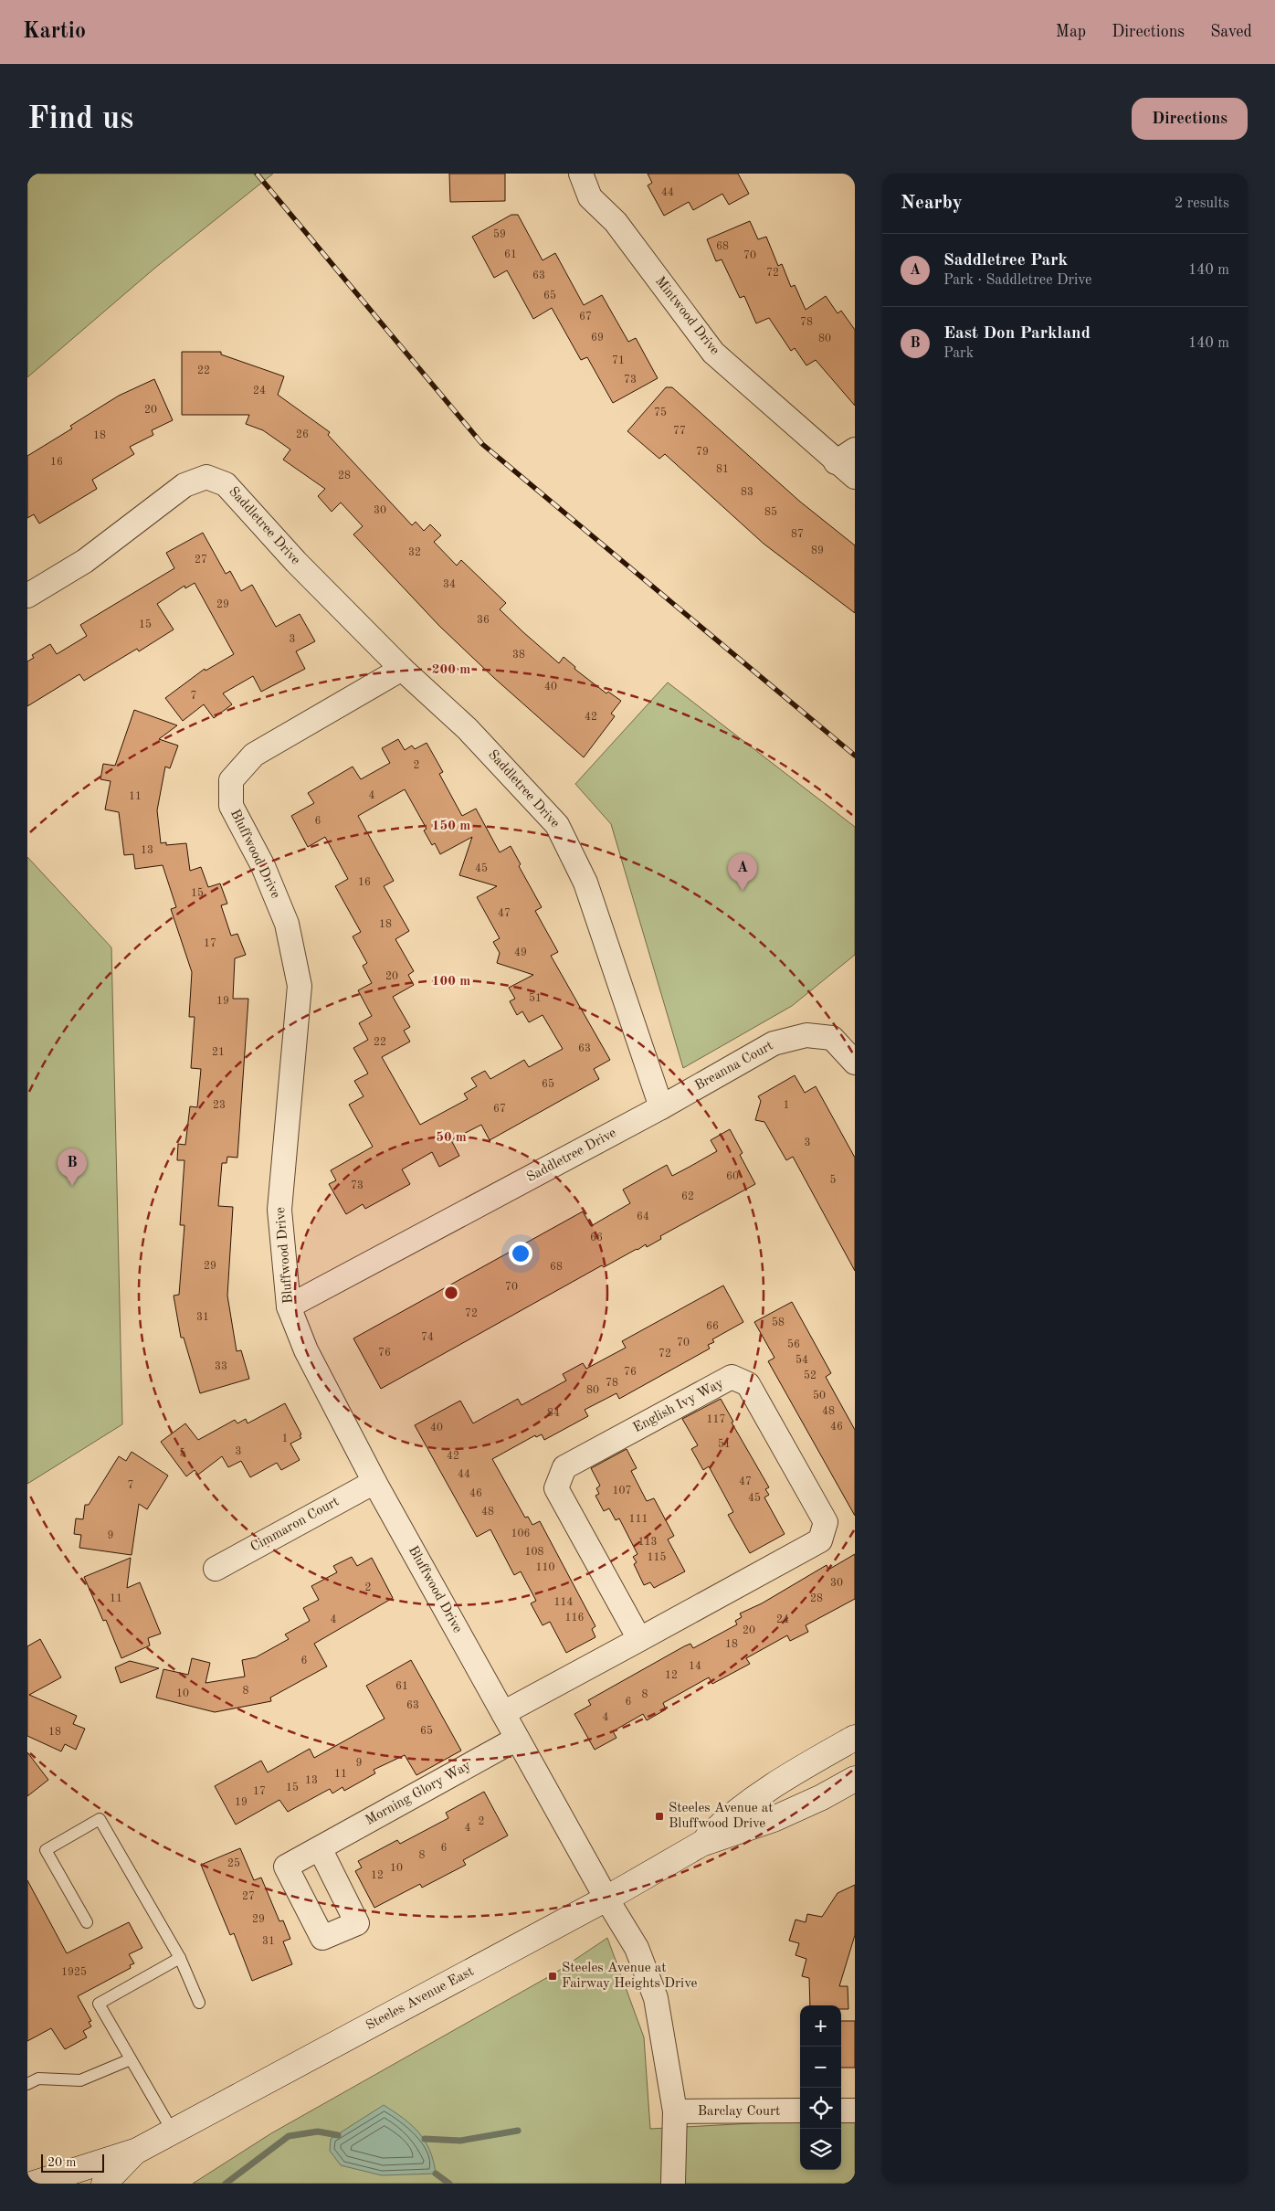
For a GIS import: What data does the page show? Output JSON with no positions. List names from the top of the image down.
{
  "streets": {
    "main road": ["Steeles Avenue East"],
    "street": [
      "Mintwood Drive",
      "Saddletree Drive",
      "Bluffwood Drive",
      "Breanna Court",
      "English Ivy Way",
      "Cimmaron Court",
      "Morning Glory Way",
      "Barclay Court"
    ]
  },
  "crossings": [
    ["Saddletree Drive", "Bluffwood Drive"],
    ["Saddletree Drive", "Breanna Court"],
    ["Bluffwood Drive", "English Ivy Way"],
    ["Bluffwood Drive", "Cimmaron Court"],
    ["Bluffwood Drive", "Morning Glory Way"],
    ["Bluffwood Drive", "Steeles Avenue East"],
    ["Bluffwood Drive", "Barclay Court"]
  ],
  "places": {
    "transit": ["Steeles Avenue at Bluffwood Drive", "Steeles Avenue at Fairway Heights Drive"]
  },
  "house_numbers": [
    "44",
    "59",
    "68",
    "61",
    "70",
    "72",
    "63",
    "65",
    "67",
    "78",
    "69",
    "80",
    "71",
    "22",
    "73",
    "24",
    "20",
    "75",
    "77",
    "26",
    "18",
    "79",
    "16",
    "81",
    "28",
    "83",
    "30",
    "85",
    "87",
    "89",
    "32",
    "27",
    "34",
    "29",
    "36",
    "15",
    "3",
    "38",
    "40",
    "7",
    "42",
    "2",
    "4",
    "11",
    "6",
    "13",
    "45",
    "16",
    "15",
    "47",
    "18",
    "17",
    "49",
    "20",
    "51",
    "19",
    "22",
    "63",
    "21",
    "65",
    "23",
    "1",
    "67",
    "3",
    "60",
    "5",
    "73",
    "62",
    "64",
    "66",
    "29",
    "68",
    "70",
    "72",
    "31",
    "58",
    "66",
    "74",
    "70",
    "56",
    "76",
    "72",
    "54",
    "33",
    "76",
    "52",
    "78",
    "80",
    "50",
    "48",
    "84",
    "117",
    "46",
    "40",
    "1",
    "51",
    "3",
    "5",
    "42",
    "44",
    "47",
    "7",
    "107",
    "46",
    "45",
    "48",
    "111",
    "106",
    "9",
    "113",
    "108",
    "115",
    "110",
    "30",
    "2",
    "11",
    "28",
    "114",
    "116",
    "4",
    "24",
    "20",
    "18",
    "6",
    "14",
    "12",
    "61",
    "8",
    "10",
    "8",
    "6",
    "63",
    "4",
    "65",
    "18",
    "9",
    "11",
    "13",
    "15",
    "17",
    "19",
    "2",
    "4",
    "6",
    "8",
    "25",
    "10",
    "12",
    "27",
    "29",
    "31",
    "1925"
  ],
  "scale_bar": "20 m",
  "page": {
    "header": "Kartio",
    "nav": ["Map", "Directions", "Saved"],
    "buttons": "Directions",
    "title": "Find us",
    "heading": ["Nearby", "2 results"],
    "list": [
      {
        "mark": "A",
        "name": "Saddletree Park",
        "note": "Park · Saddletree Drive",
        "value": "140 m"
      },
      {
        "mark": "B",
        "name": "East Don Parkland",
        "note": "Park",
        "value": "140 m"
      }
    ],
    "pins": ["A", "B"],
    "map_buttons": ["+", "−"],
    "scale": "20 m"
  },
  "rings": [
    "200 m",
    "150 m",
    "100 m",
    "50 m"
  ]
}
